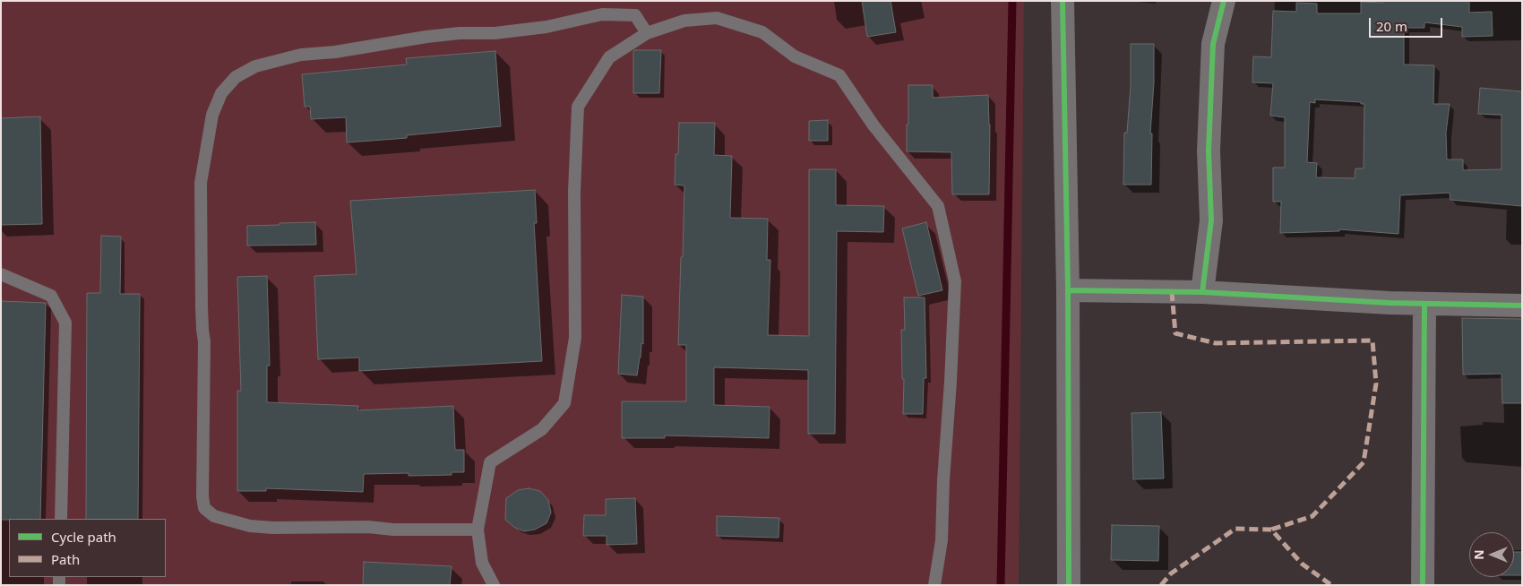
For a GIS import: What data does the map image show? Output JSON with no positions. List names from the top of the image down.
{
  "legend": ["Cycle path", "Path"],
  "scale_bar": "20 m",
  "north": "left"
}
